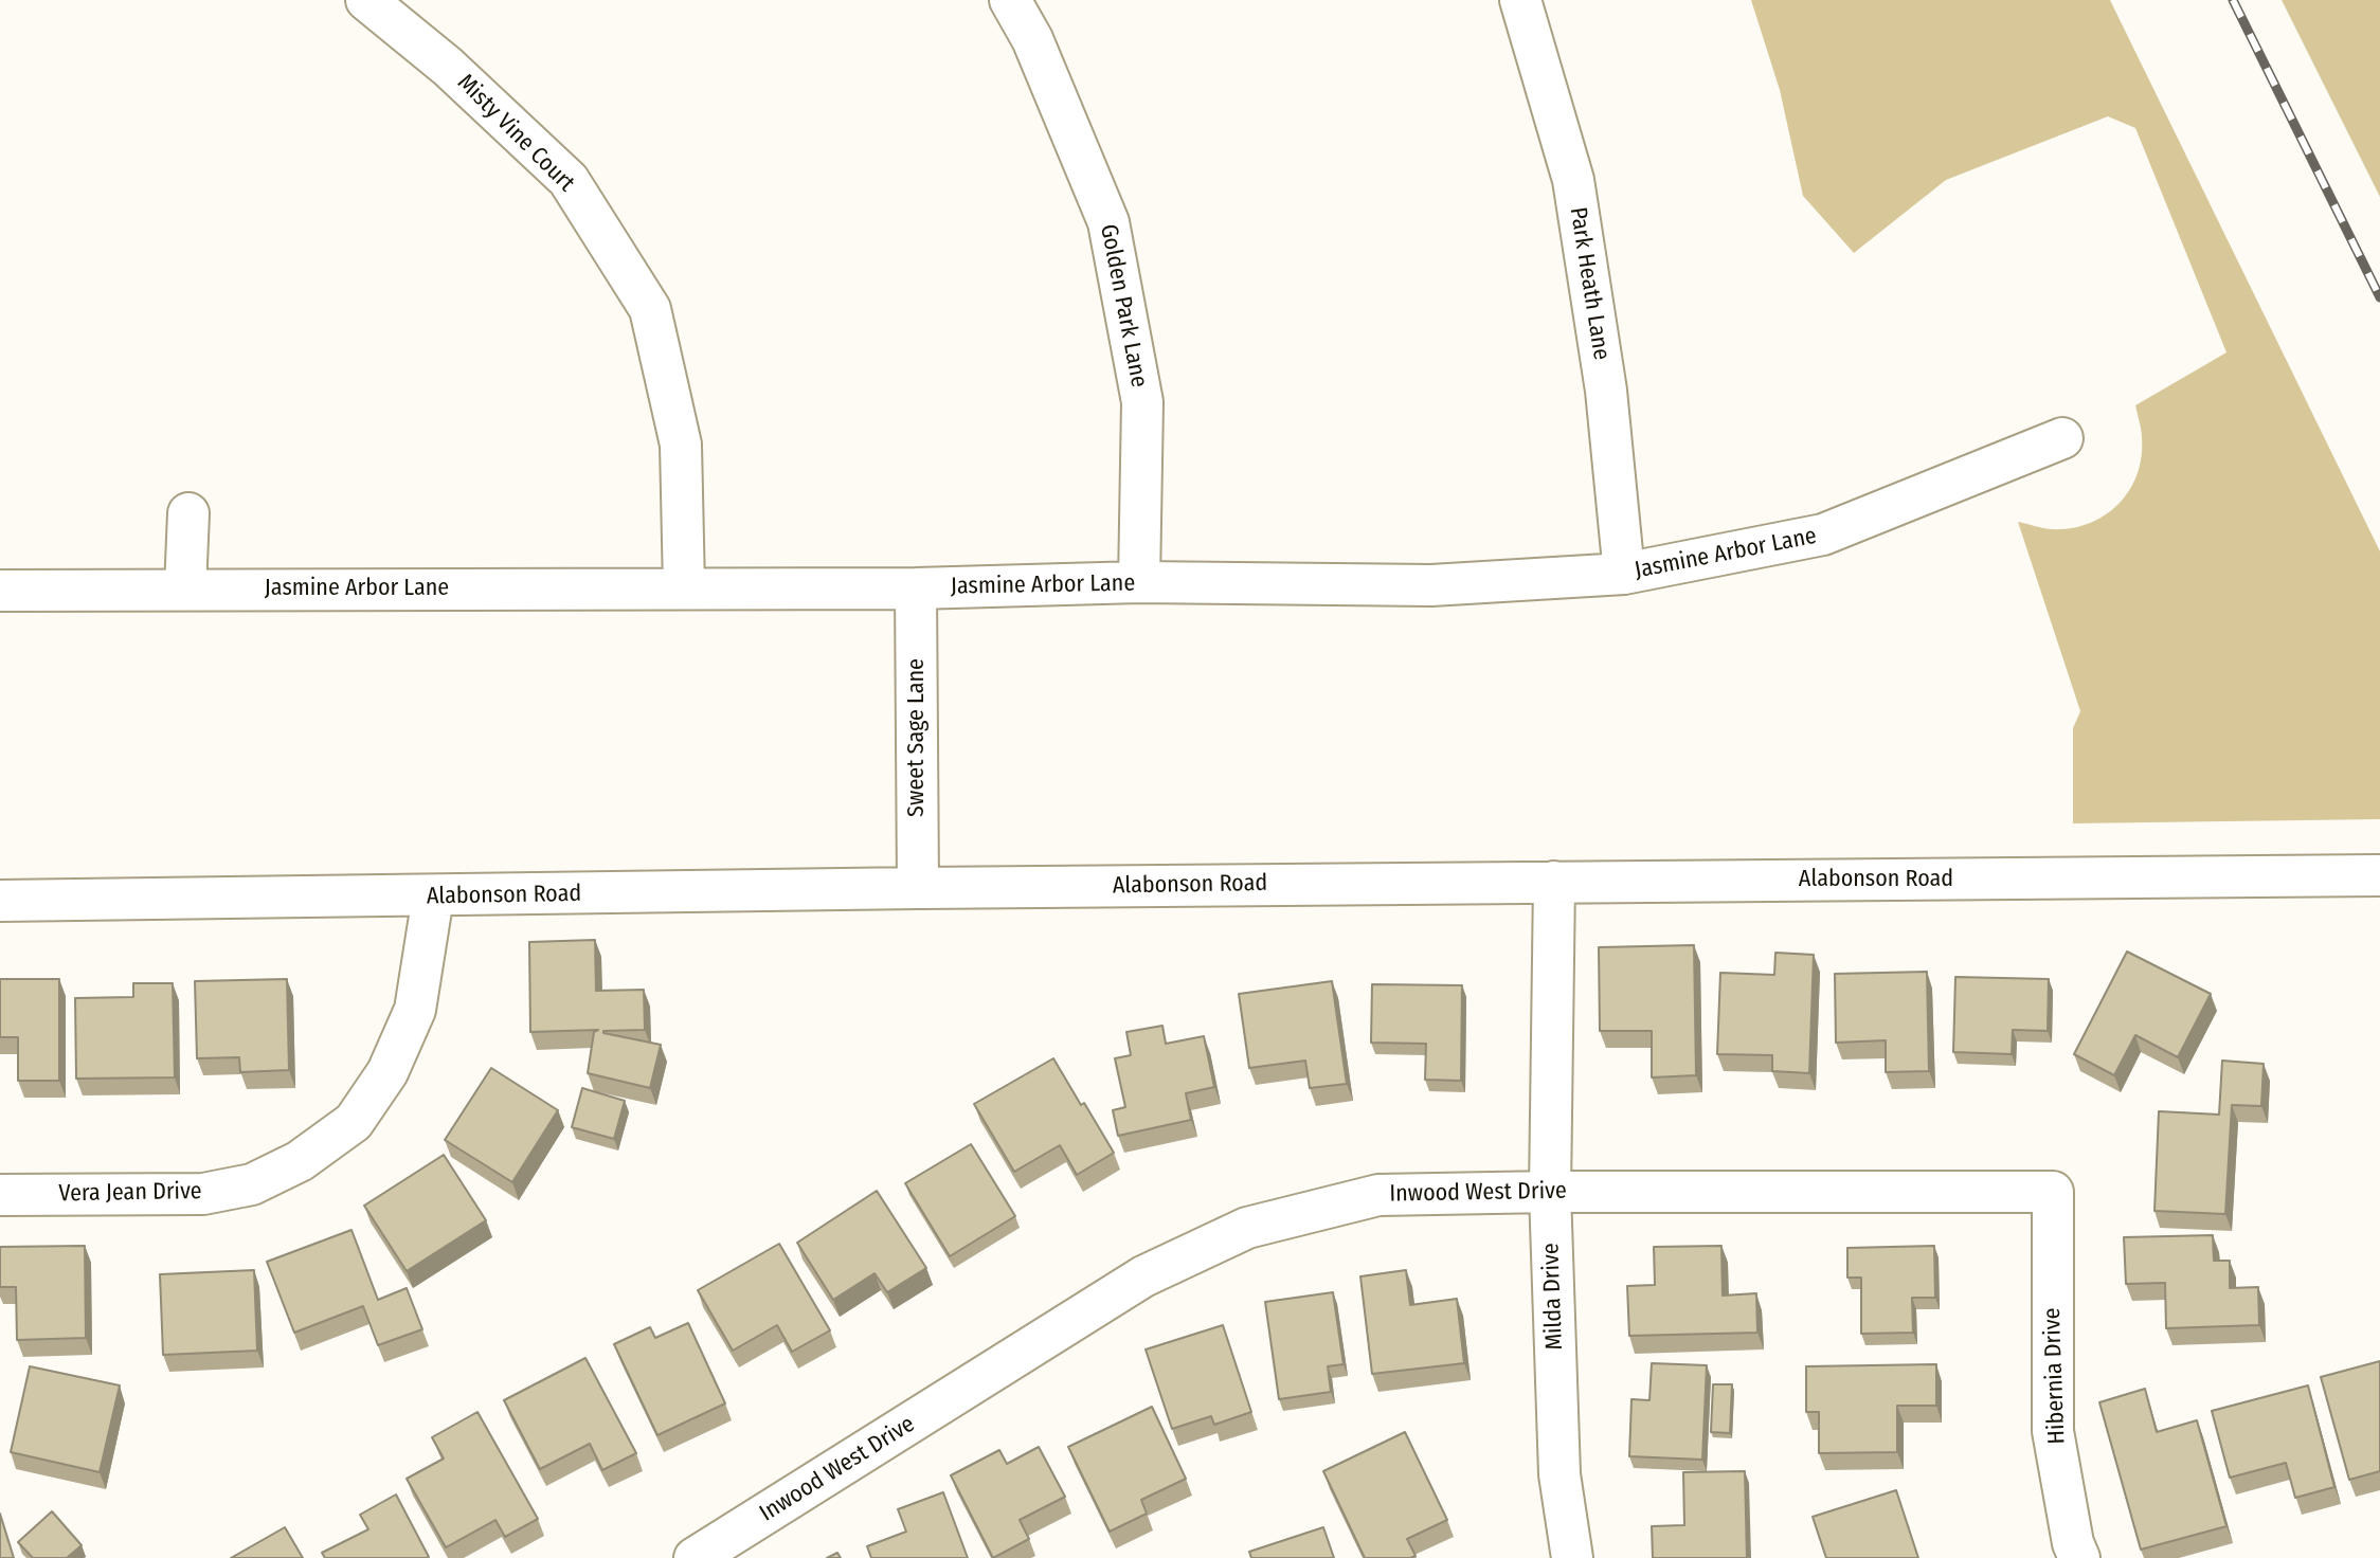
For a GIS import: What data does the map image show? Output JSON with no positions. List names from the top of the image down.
{
  "streets": {
    "street": [
      "Misty Vine Court",
      "Park Heath Lane",
      "Golden Park Lane",
      "Jasmine Arbor Lane",
      "Sweet Sage Lane",
      "Alabonson Road",
      "Vera Jean Drive",
      "Inwood West Drive",
      "Milda Drive",
      "Hibernia Drive"
    ]
  },
  "crossings": [
    ["Misty Vine Court", "Jasmine Arbor Lane"],
    ["Park Heath Lane", "Jasmine Arbor Lane"],
    ["Golden Park Lane", "Jasmine Arbor Lane"],
    ["Jasmine Arbor Lane", "Sweet Sage Lane"],
    ["Sweet Sage Lane", "Alabonson Road"],
    ["Alabonson Road", "Vera Jean Drive"],
    ["Alabonson Road", "Milda Drive"],
    ["Inwood West Drive", "Milda Drive"],
    ["Inwood West Drive", "Hibernia Drive"]
  ]
}
